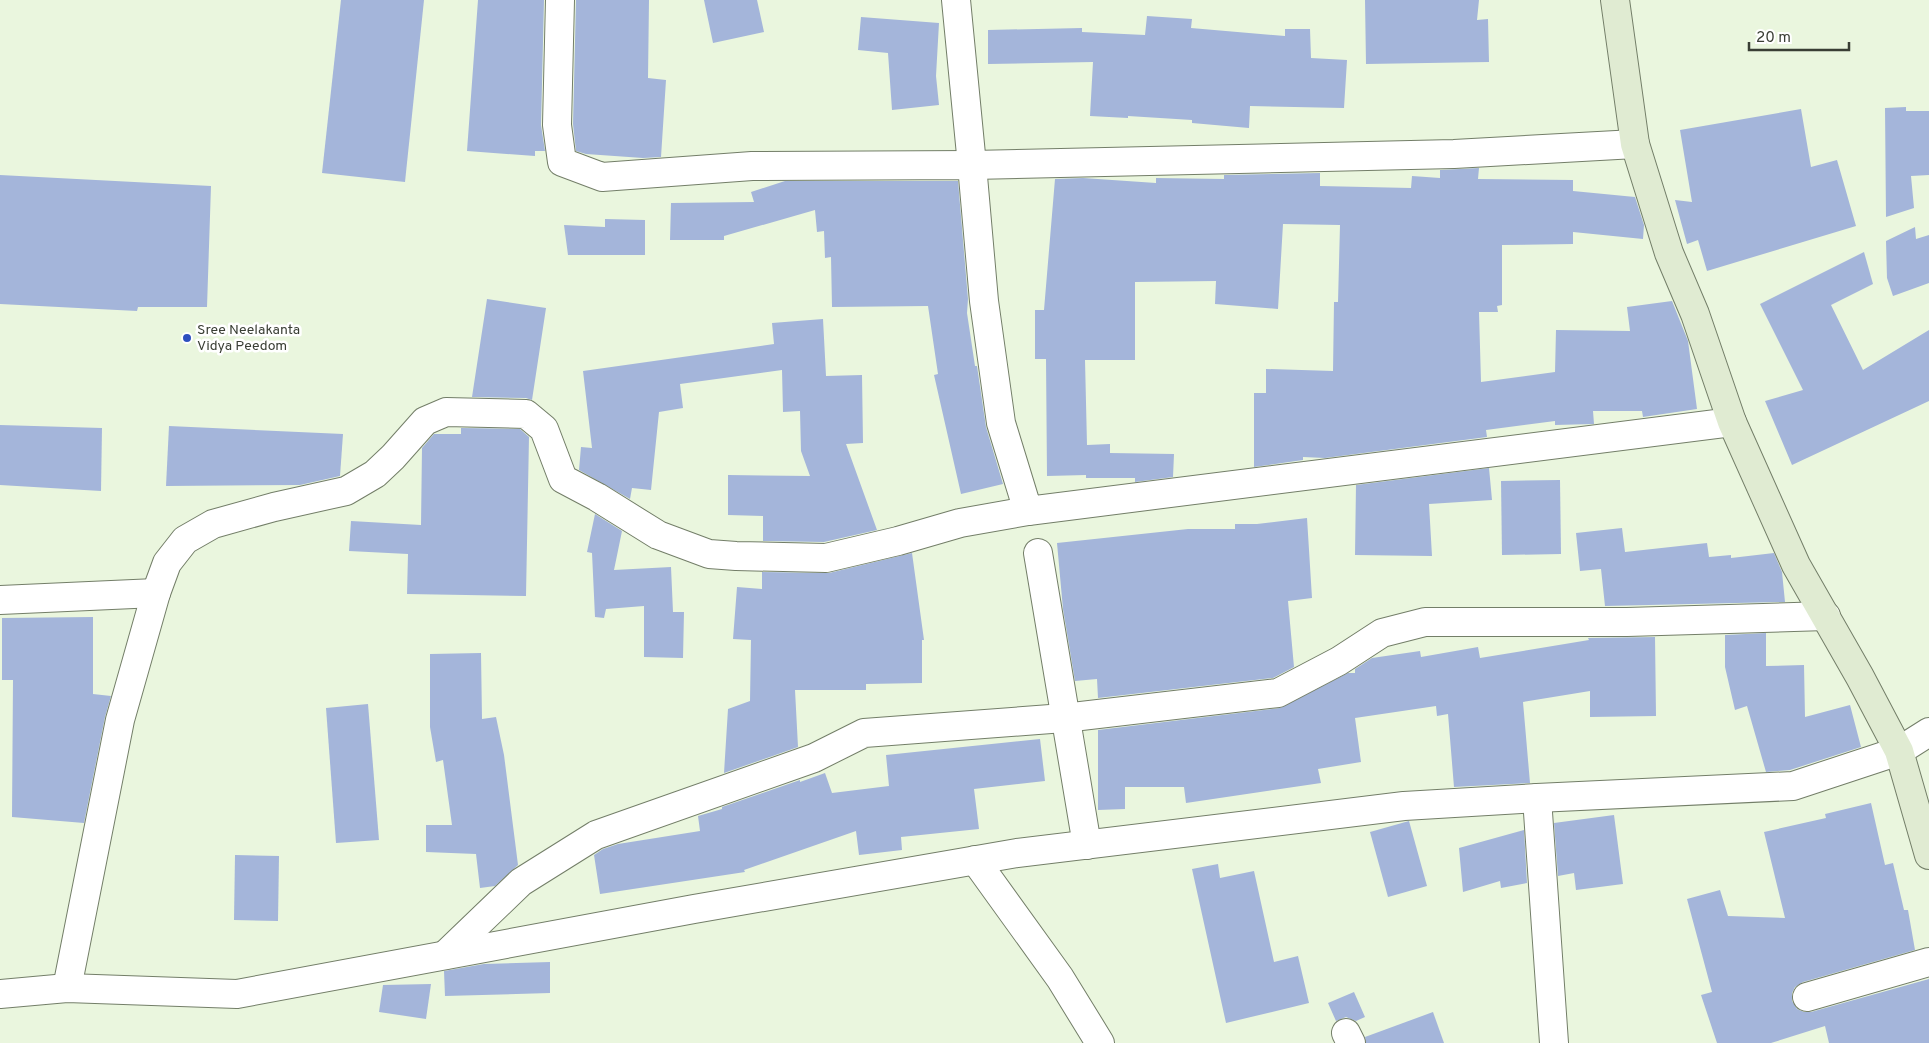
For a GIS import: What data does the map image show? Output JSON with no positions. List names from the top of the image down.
{
  "places": ["Sree Neelakanta Vidya Peedom"],
  "scale_bar": "20 m"
}
